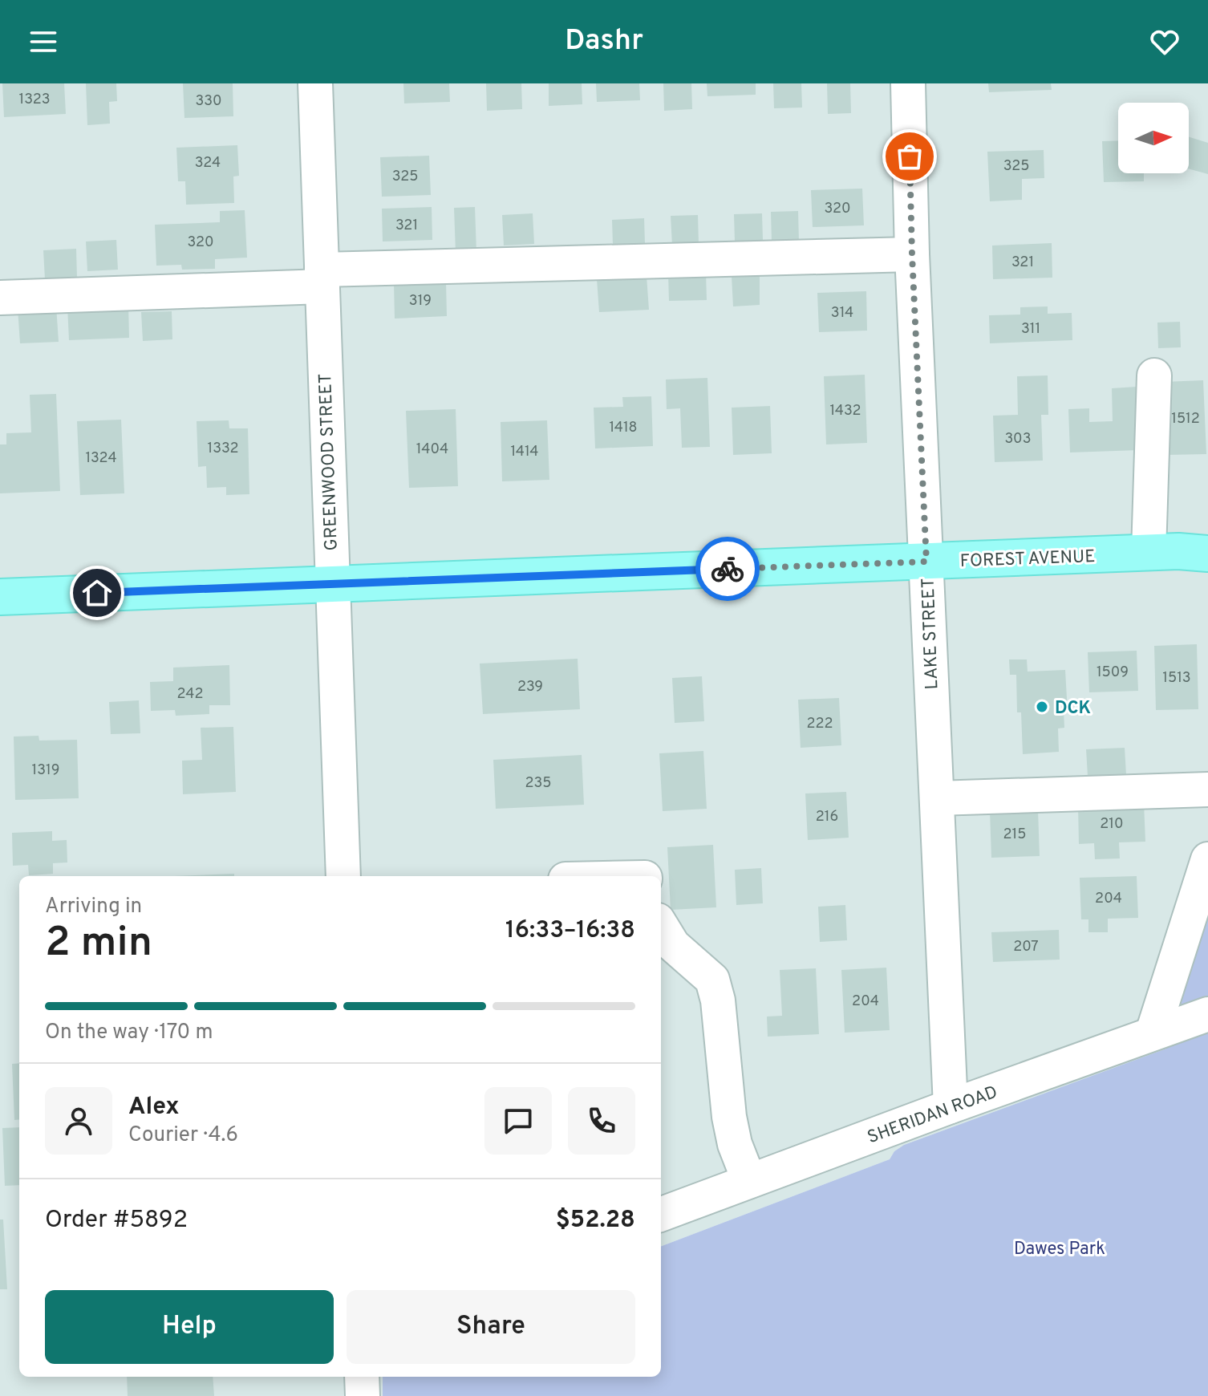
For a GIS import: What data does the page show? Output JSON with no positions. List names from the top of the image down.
{
  "streets": {
    "main road": ["FOREST AVENUE"],
    "street": ["GREENWOOD STREET", "LAKE STREET", "SHERIDAN ROAD"]
  },
  "crossings": [
    ["GREENWOOD STREET", "FOREST AVENUE"],
    ["FOREST AVENUE", "LAKE STREET"],
    ["LAKE STREET", "SHERIDAN ROAD"]
  ],
  "parks": ["Dawes Park"],
  "places": ["DCK"],
  "house_numbers": [
    "1323",
    "330",
    "324",
    "325",
    "325",
    "320",
    "321",
    "320",
    "321",
    "319",
    "314",
    "311",
    "1432",
    "1512",
    "1418",
    "303",
    "1332",
    "1404",
    "1414",
    "1324",
    "1509",
    "1513",
    "239",
    "242",
    "222",
    "1319",
    "235",
    "216",
    "210",
    "215",
    "204",
    "207",
    "204"
  ],
  "north": "right",
  "page": {
    "header": "Dashr",
    "heading": ["2 min", "Arriving in", "16:33–16:38"],
    "panel": [
      "Alex",
      "Courier · 4.6",
      "Order #5892",
      "$52.28"
    ],
    "bar": "On the way · 170 m",
    "buttons": ["Help", "Share"]
  }
}
